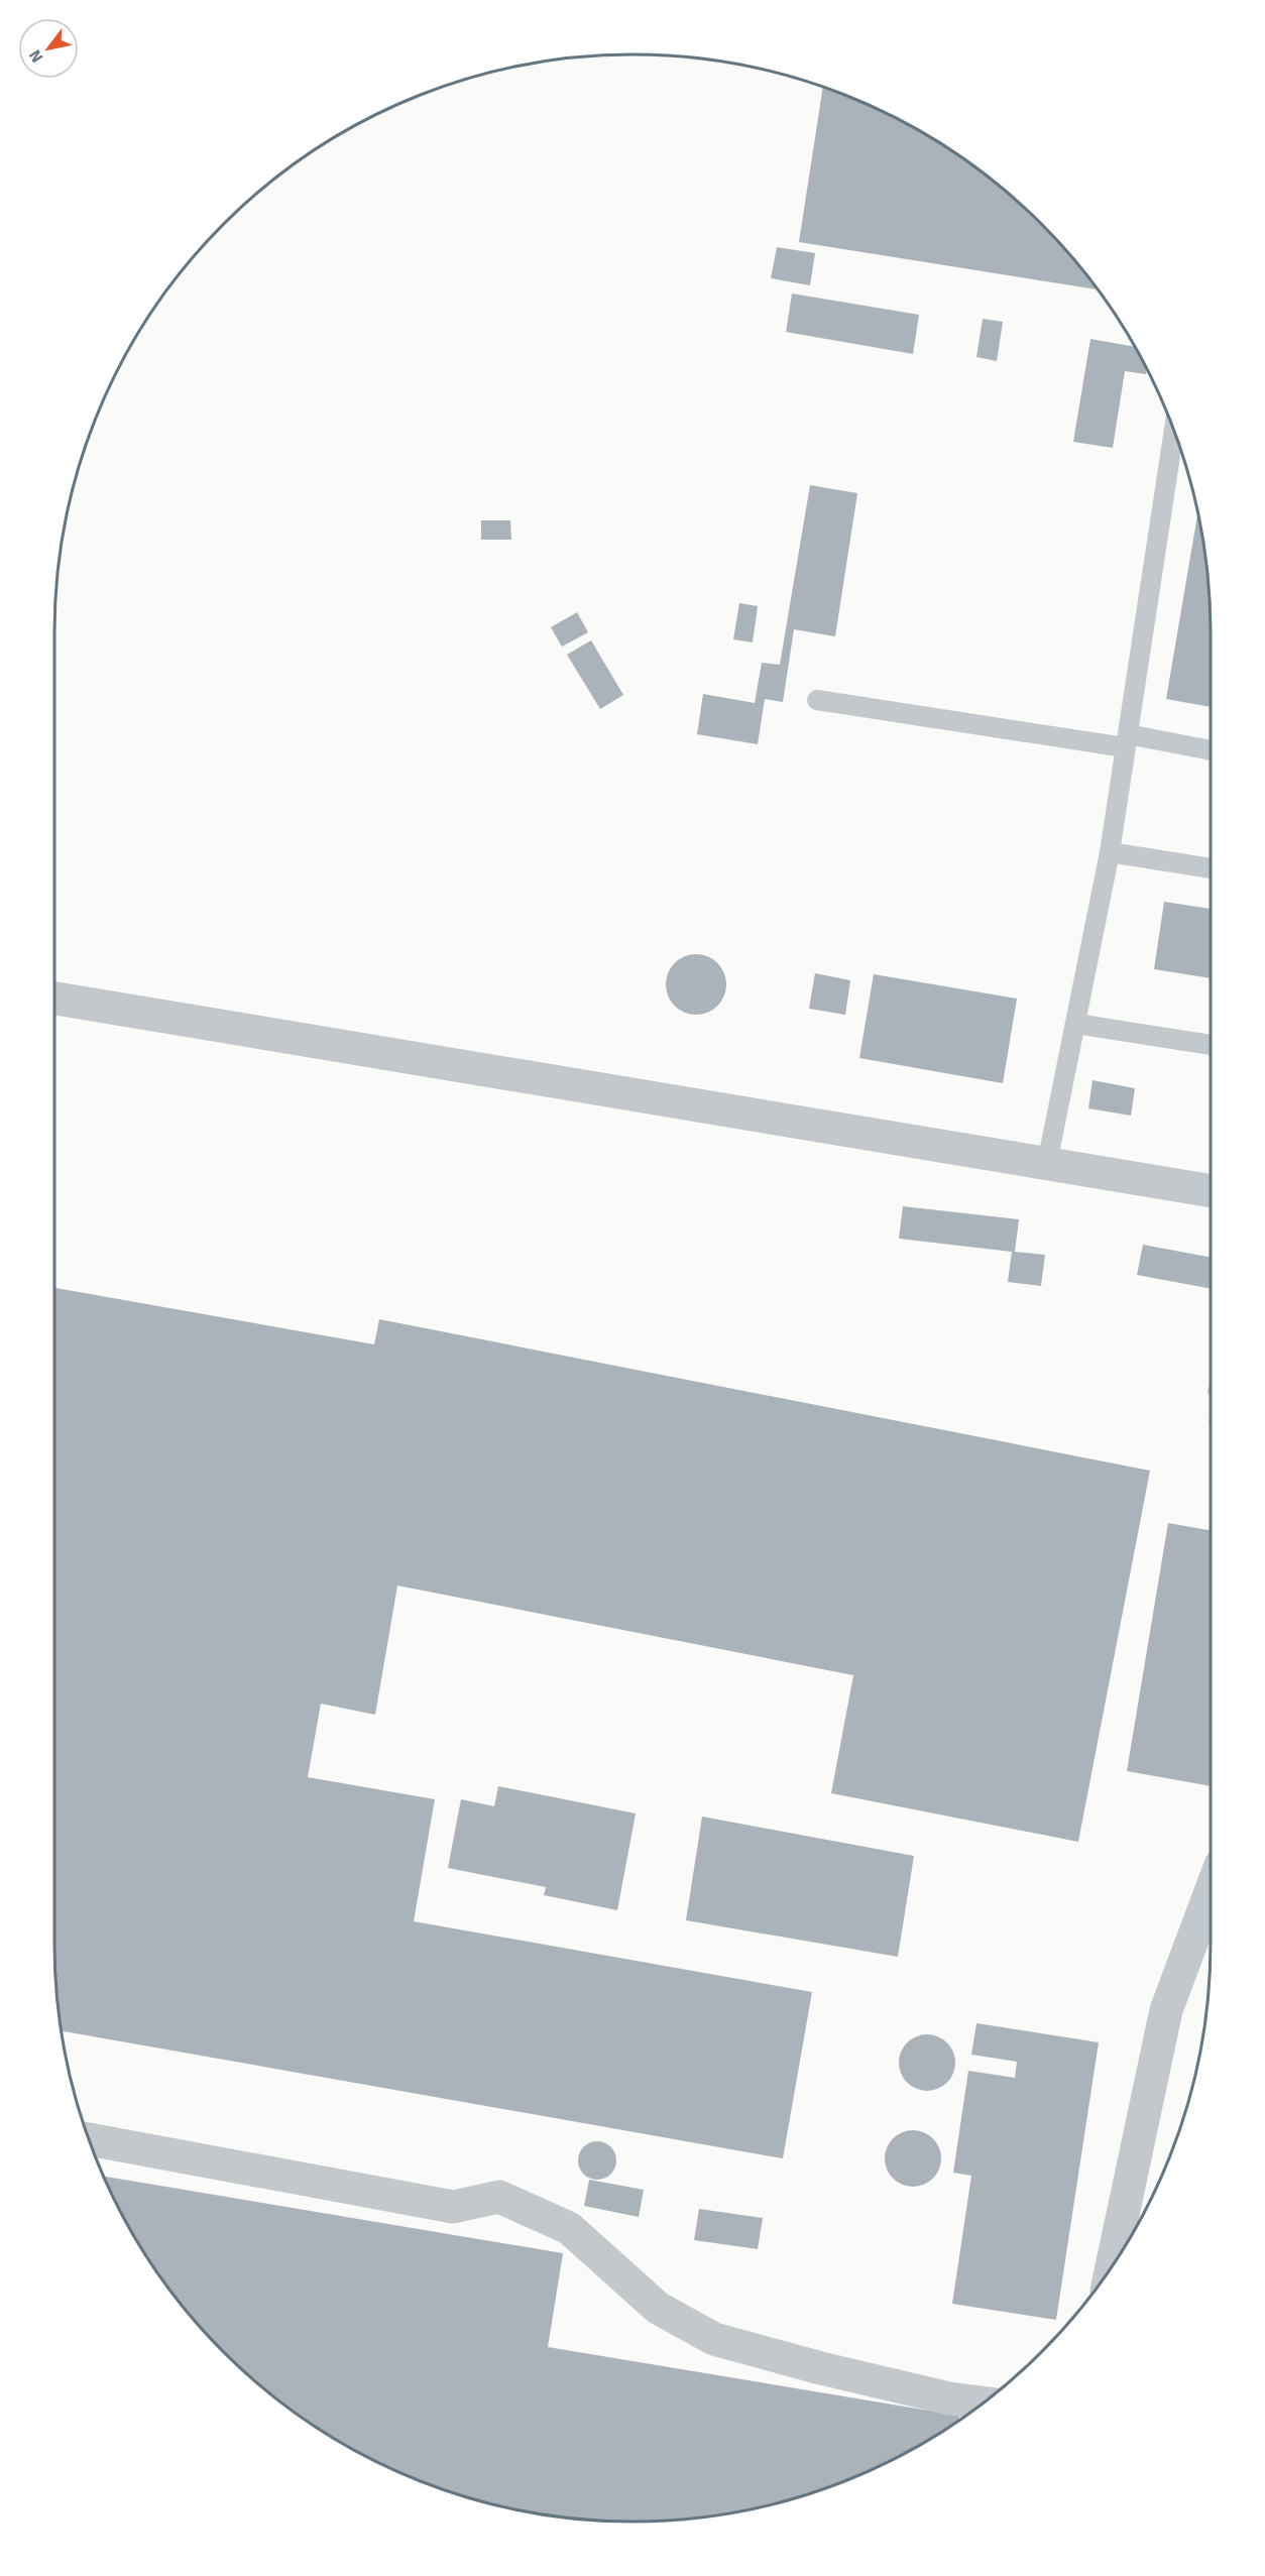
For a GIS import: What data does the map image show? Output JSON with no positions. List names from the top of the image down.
{
  "north": "bottom left"
}
